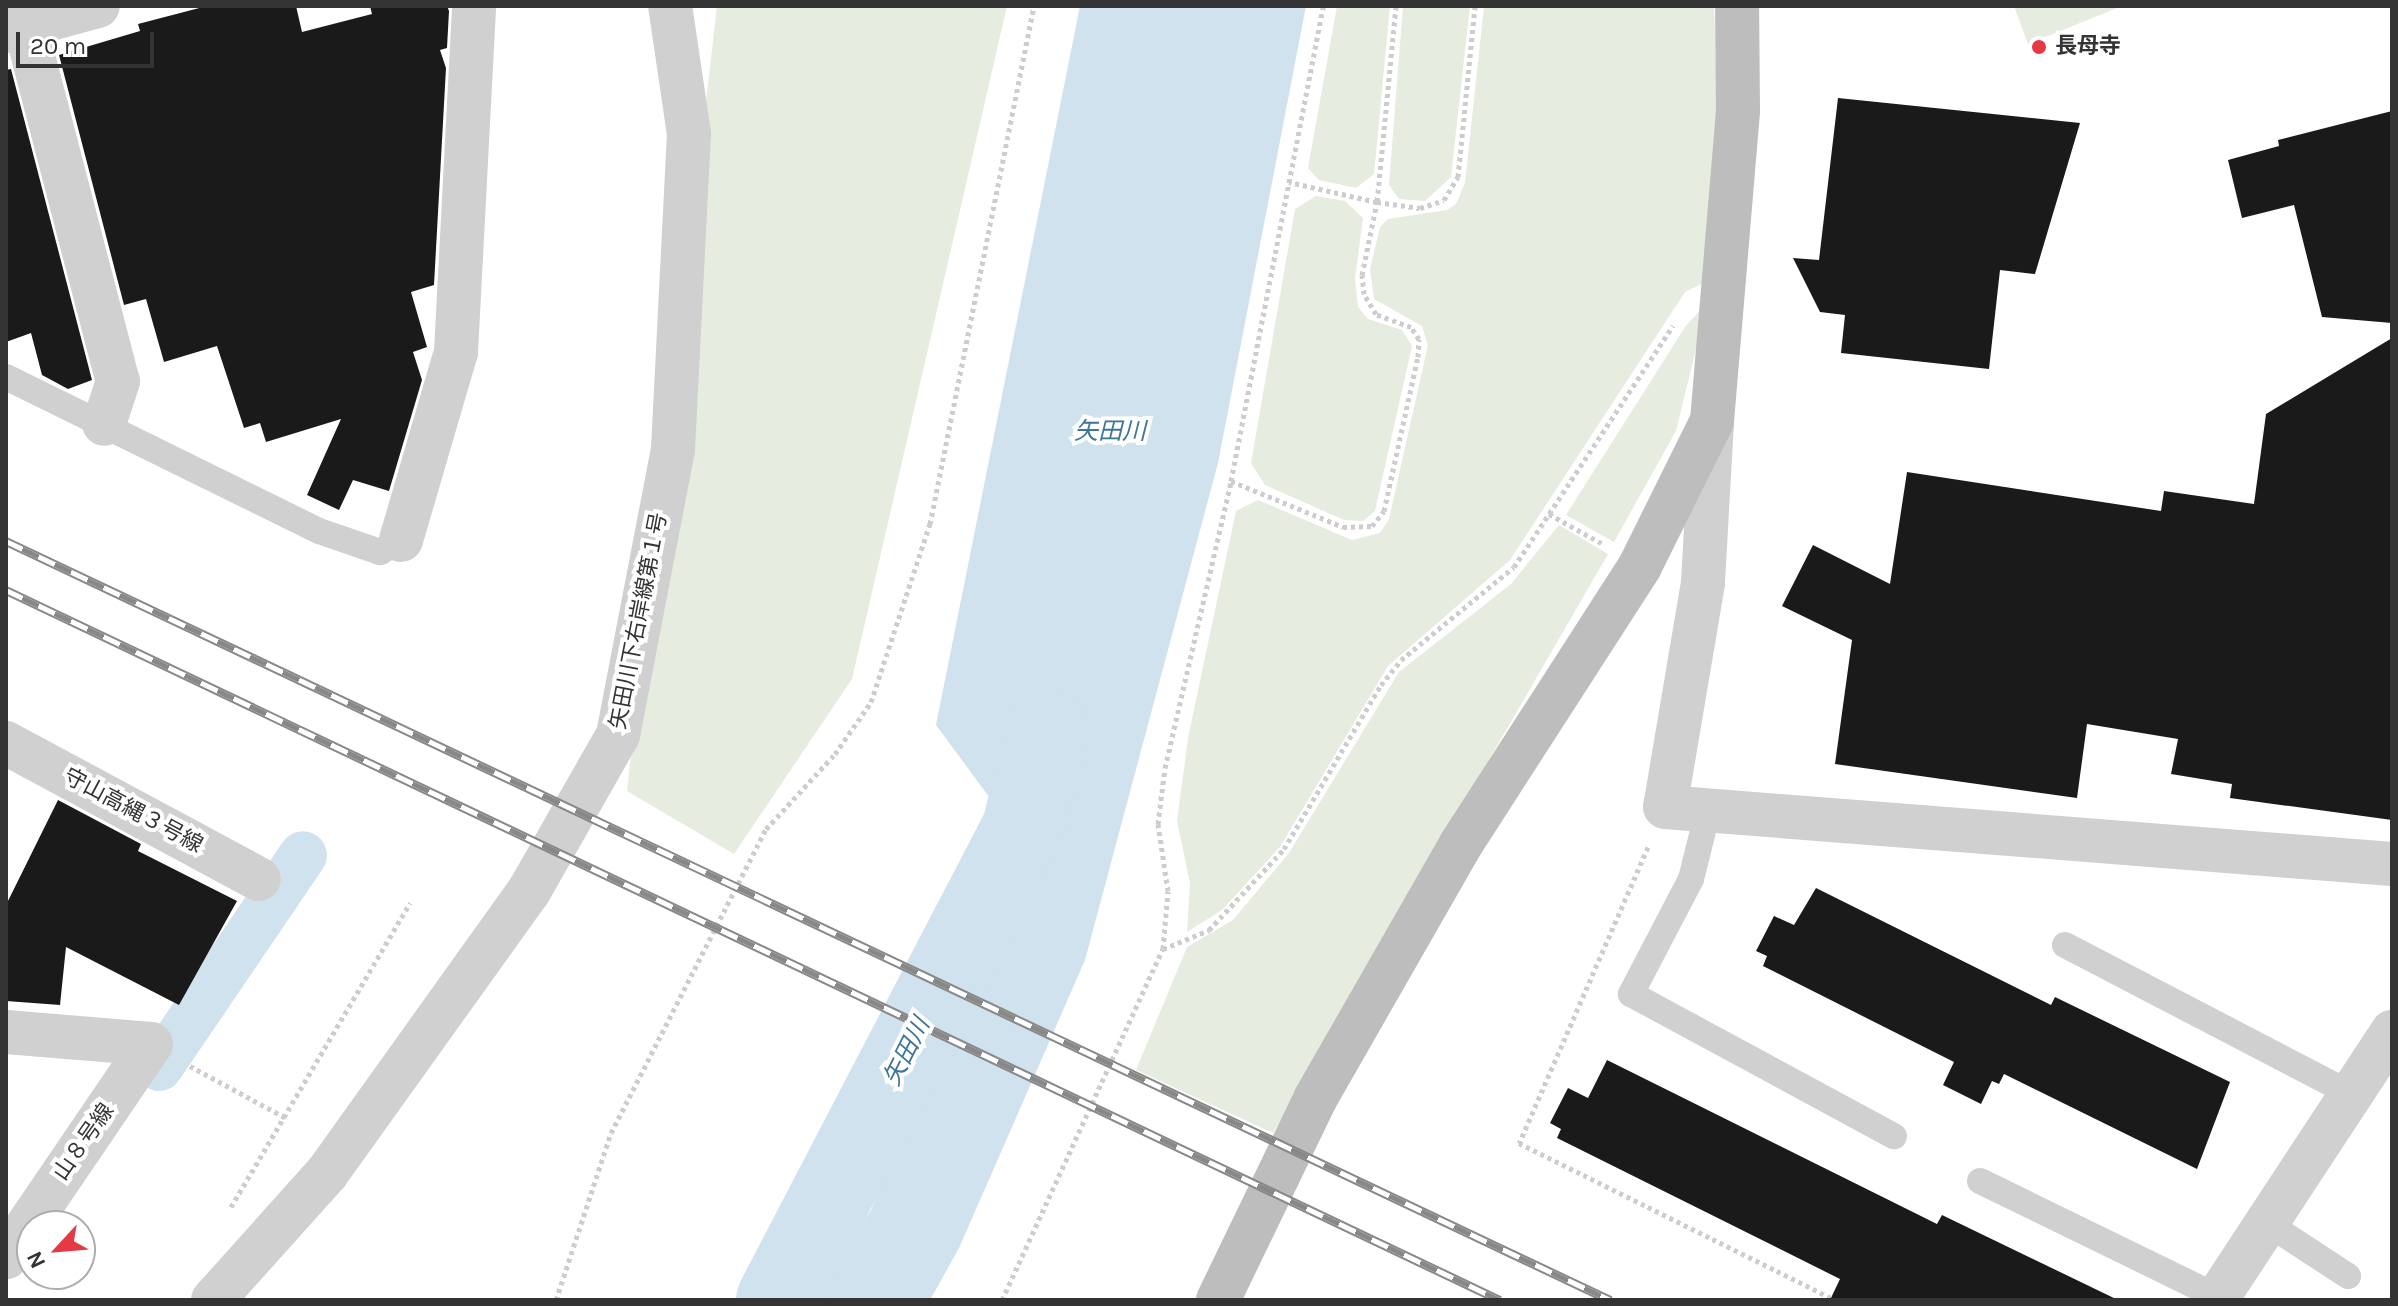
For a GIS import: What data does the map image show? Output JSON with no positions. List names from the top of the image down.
{
  "streets": {
    "street": ["矢田川下右岸線第１号", "守山高縄３号線", "山８号線"]
  },
  "water": ["矢田川"],
  "places": ["長母寺"],
  "scale_bar": "20 m",
  "north": "bottom left"
}
